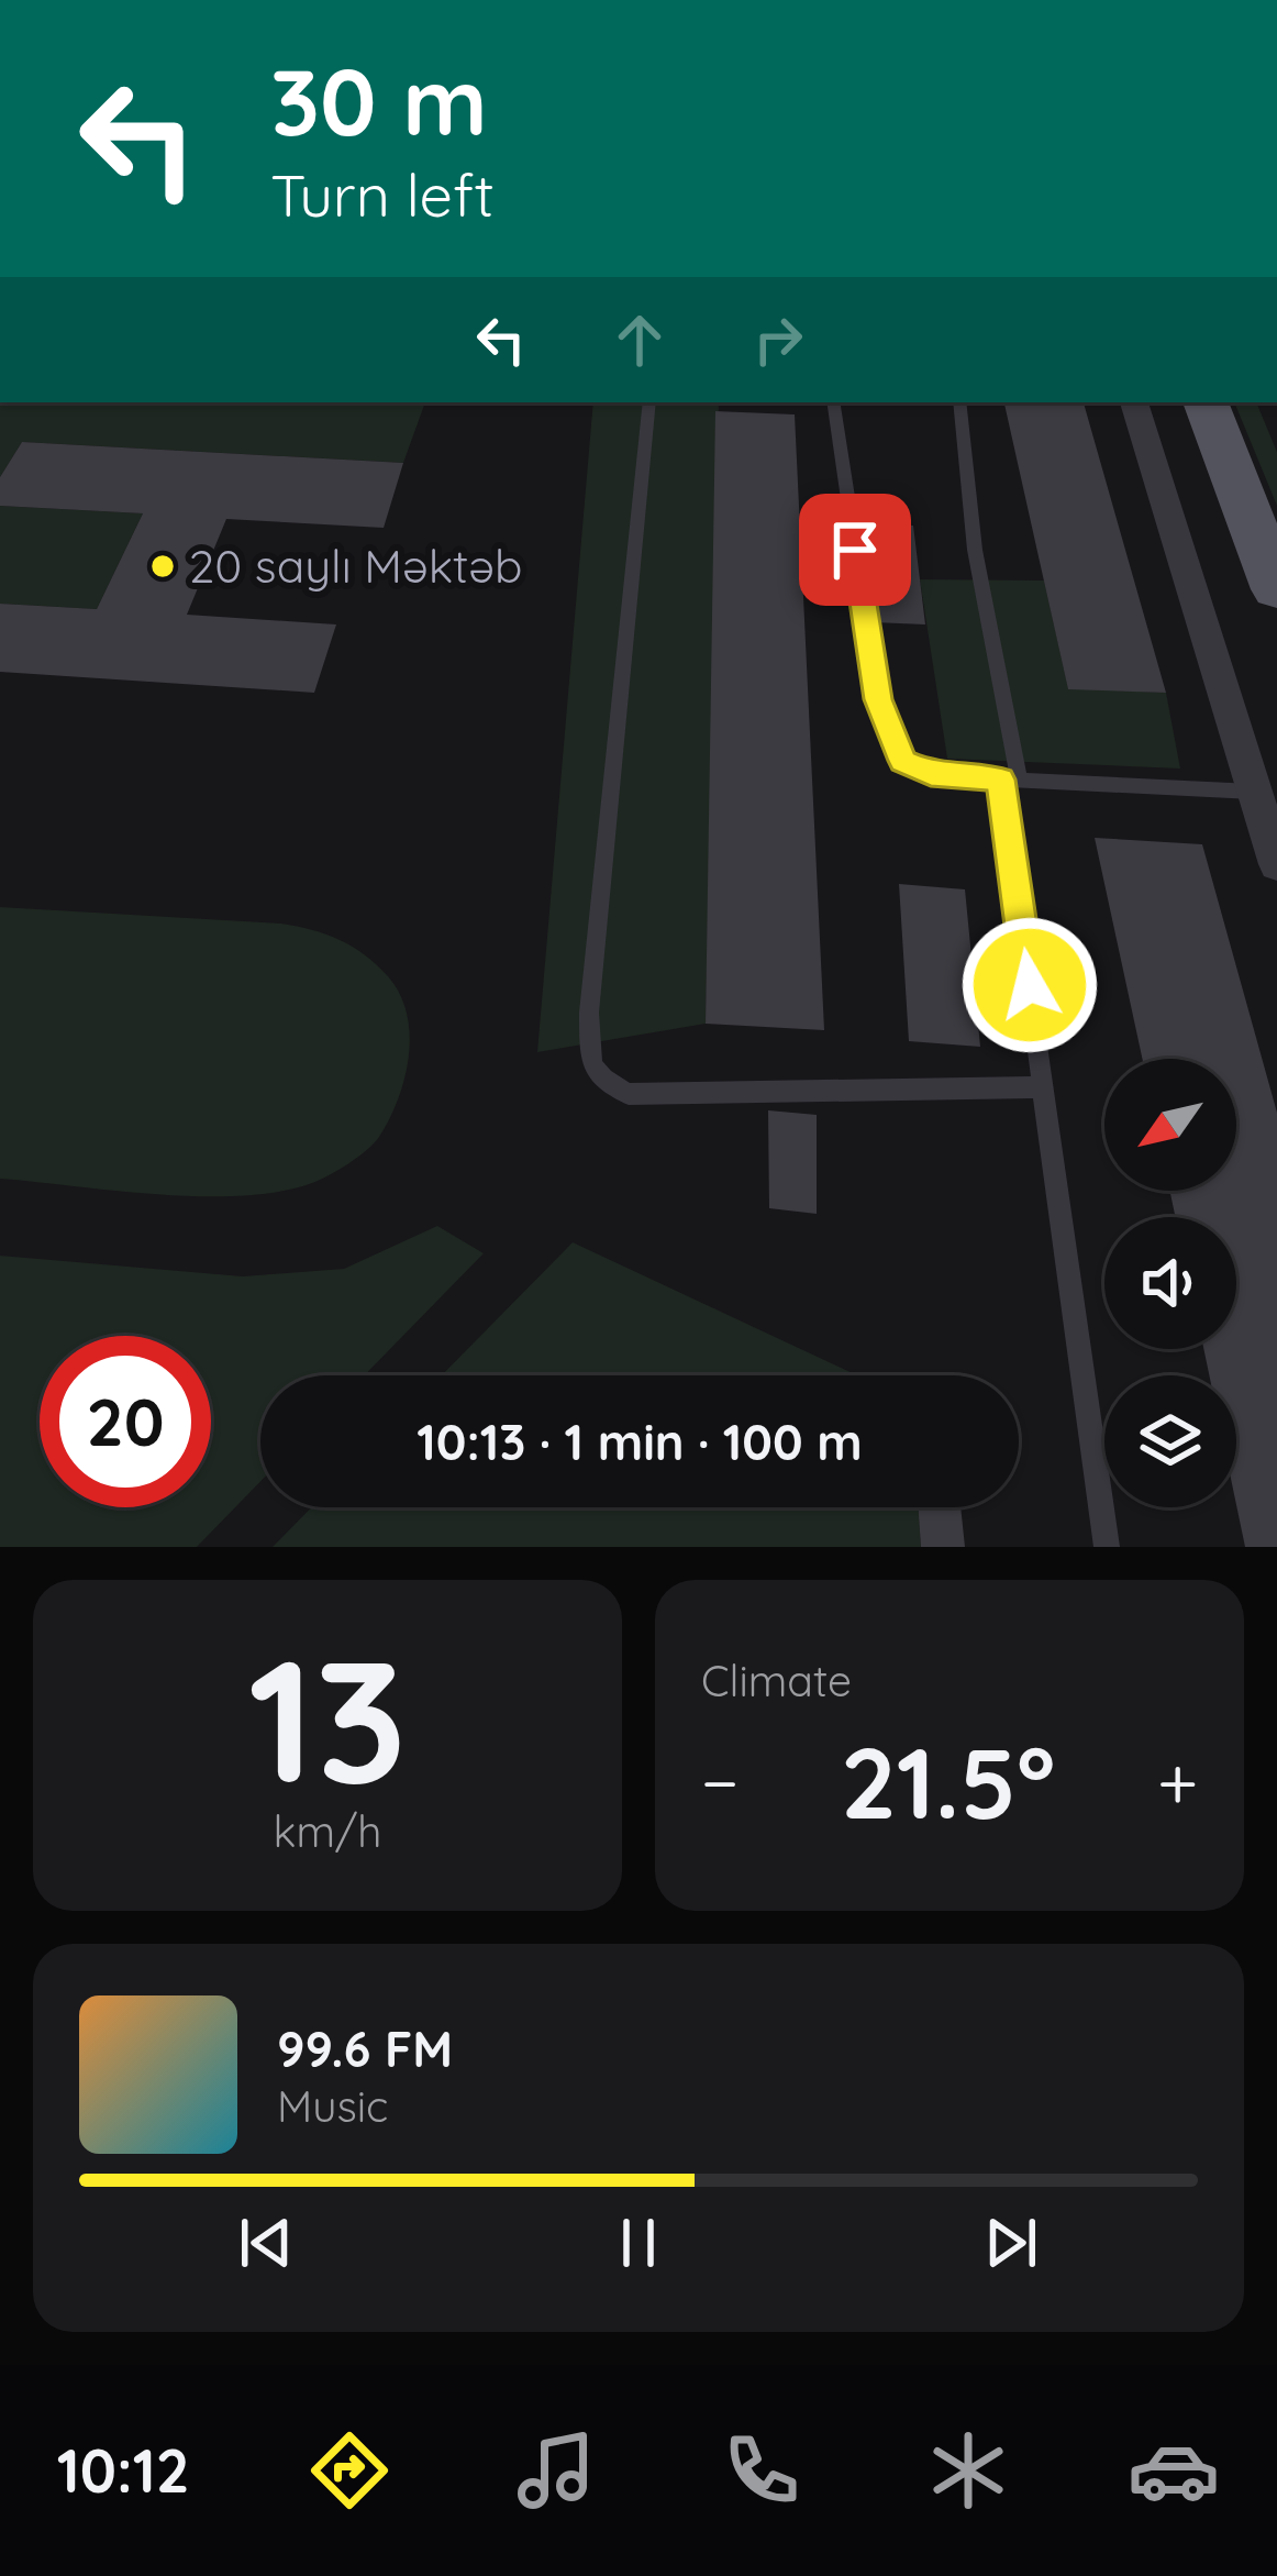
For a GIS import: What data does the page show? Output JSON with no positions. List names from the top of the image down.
{
  "places": ["20 saylı Məktəb"],
  "north": "bottom left",
  "page": {
    "turn": ["30 m", "Turn left"],
    "limit": "20",
    "trip": "10:13 · 1 min · 100 m",
    "tile": [
      ["13", "km/h"],
      "Climate"
    ],
    "heat": ["−", "21.5°", "+"],
    "song": ["99.6 FM", "Music"],
    "tabs": "10:12"
  }
}
